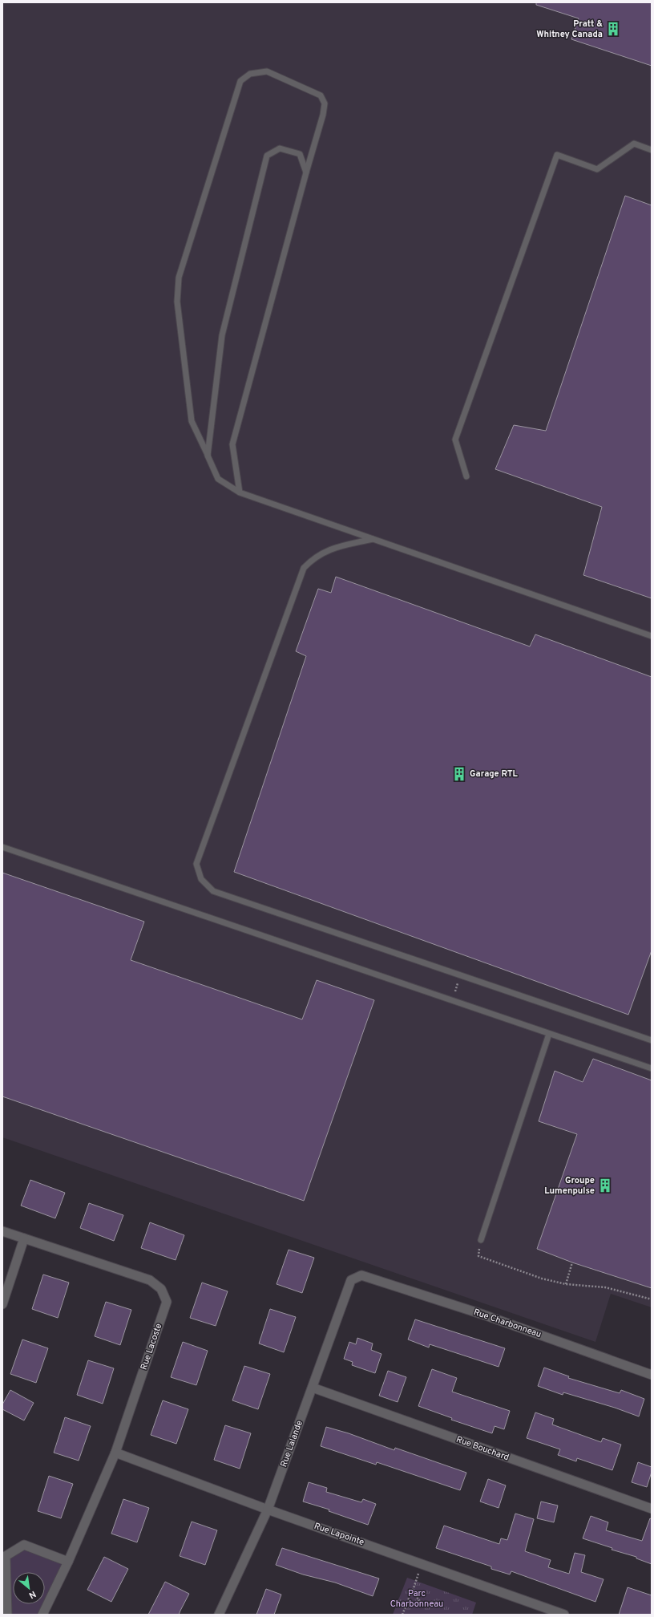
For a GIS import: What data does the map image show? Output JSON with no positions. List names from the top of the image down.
{
  "streets": {
    "street": [
      "Rue Charbonneau",
      "Rue Lacoste",
      "Rue Lalande",
      "Rue Bouchard",
      "Rue Lapointe"
    ]
  },
  "crossings": [
    ["Rue Charbonneau", "Rue Lalande"],
    ["Rue Lacoste", "Rue Lapointe"],
    ["Rue Lalande", "Rue Bouchard"],
    ["Rue Lalande", "Rue Lapointe"]
  ],
  "parks": ["Parc Charbonneau"],
  "places": {
    "building": ["Pratt & Whitney Canada", "Garage RTL", "Groupe Lumenpulse"]
  },
  "north": "bottom right"
}
